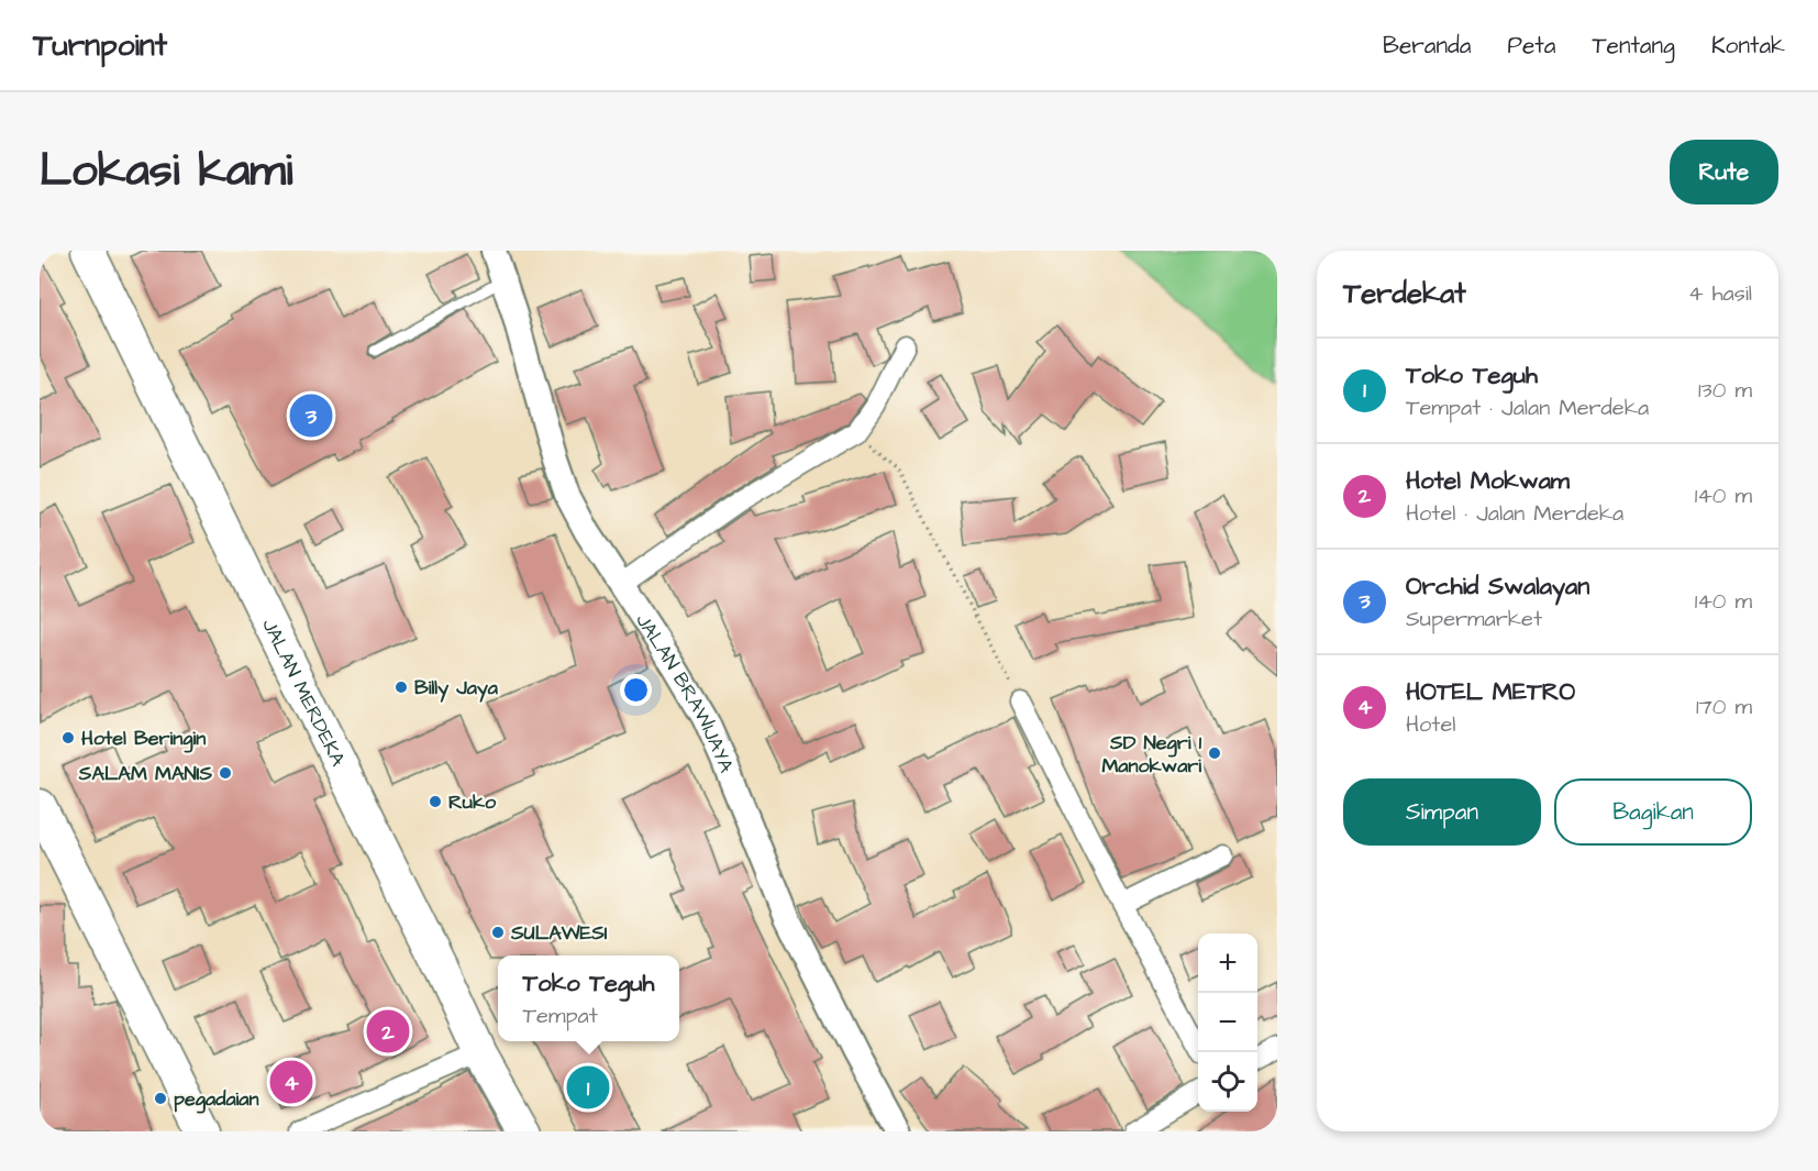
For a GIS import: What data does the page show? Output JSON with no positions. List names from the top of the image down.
{
  "streets": {
    "highway": ["JALAN MERDEKA"],
    "street": ["JALAN BRAWIJAYA"]
  },
  "places": [
    "Billy Jaya",
    "Hotel Beringin",
    "SD Negri 1 Manokwari",
    "SALAM MANIS",
    "Ruko",
    "SULAWESI",
    "pegadaian"
  ],
  "page": {
    "header": "Turnpoint",
    "nav": [
      "Beranda",
      "Peta",
      "Tentang",
      "Kontak"
    ],
    "title": "Lokasi kami",
    "buttons": [
      "Rute",
      ["Simpan", "Bagikan"]
    ],
    "heading": ["Terdekat", "4 hasil"],
    "list": [
      {
        "mark": "1",
        "name": "Toko Teguh",
        "note": "Tempat · Jalan Merdeka",
        "value": "130 m"
      },
      {
        "mark": "2",
        "name": "Hotel Mokwam",
        "note": "Hotel · Jalan Merdeka",
        "value": "140 m"
      },
      {
        "mark": "3",
        "name": "Orchid Swalayan",
        "note": "Supermarket",
        "value": "140 m"
      },
      {
        "mark": "4",
        "name": "HOTEL METRO",
        "note": "Hotel",
        "value": "170 m"
      }
    ],
    "pins": [
      "3",
      "2",
      "4",
      "1"
    ],
    "map_buttons": ["+", "−"],
    "popup": ["Toko Teguh", "Tempat"]
  }
}
